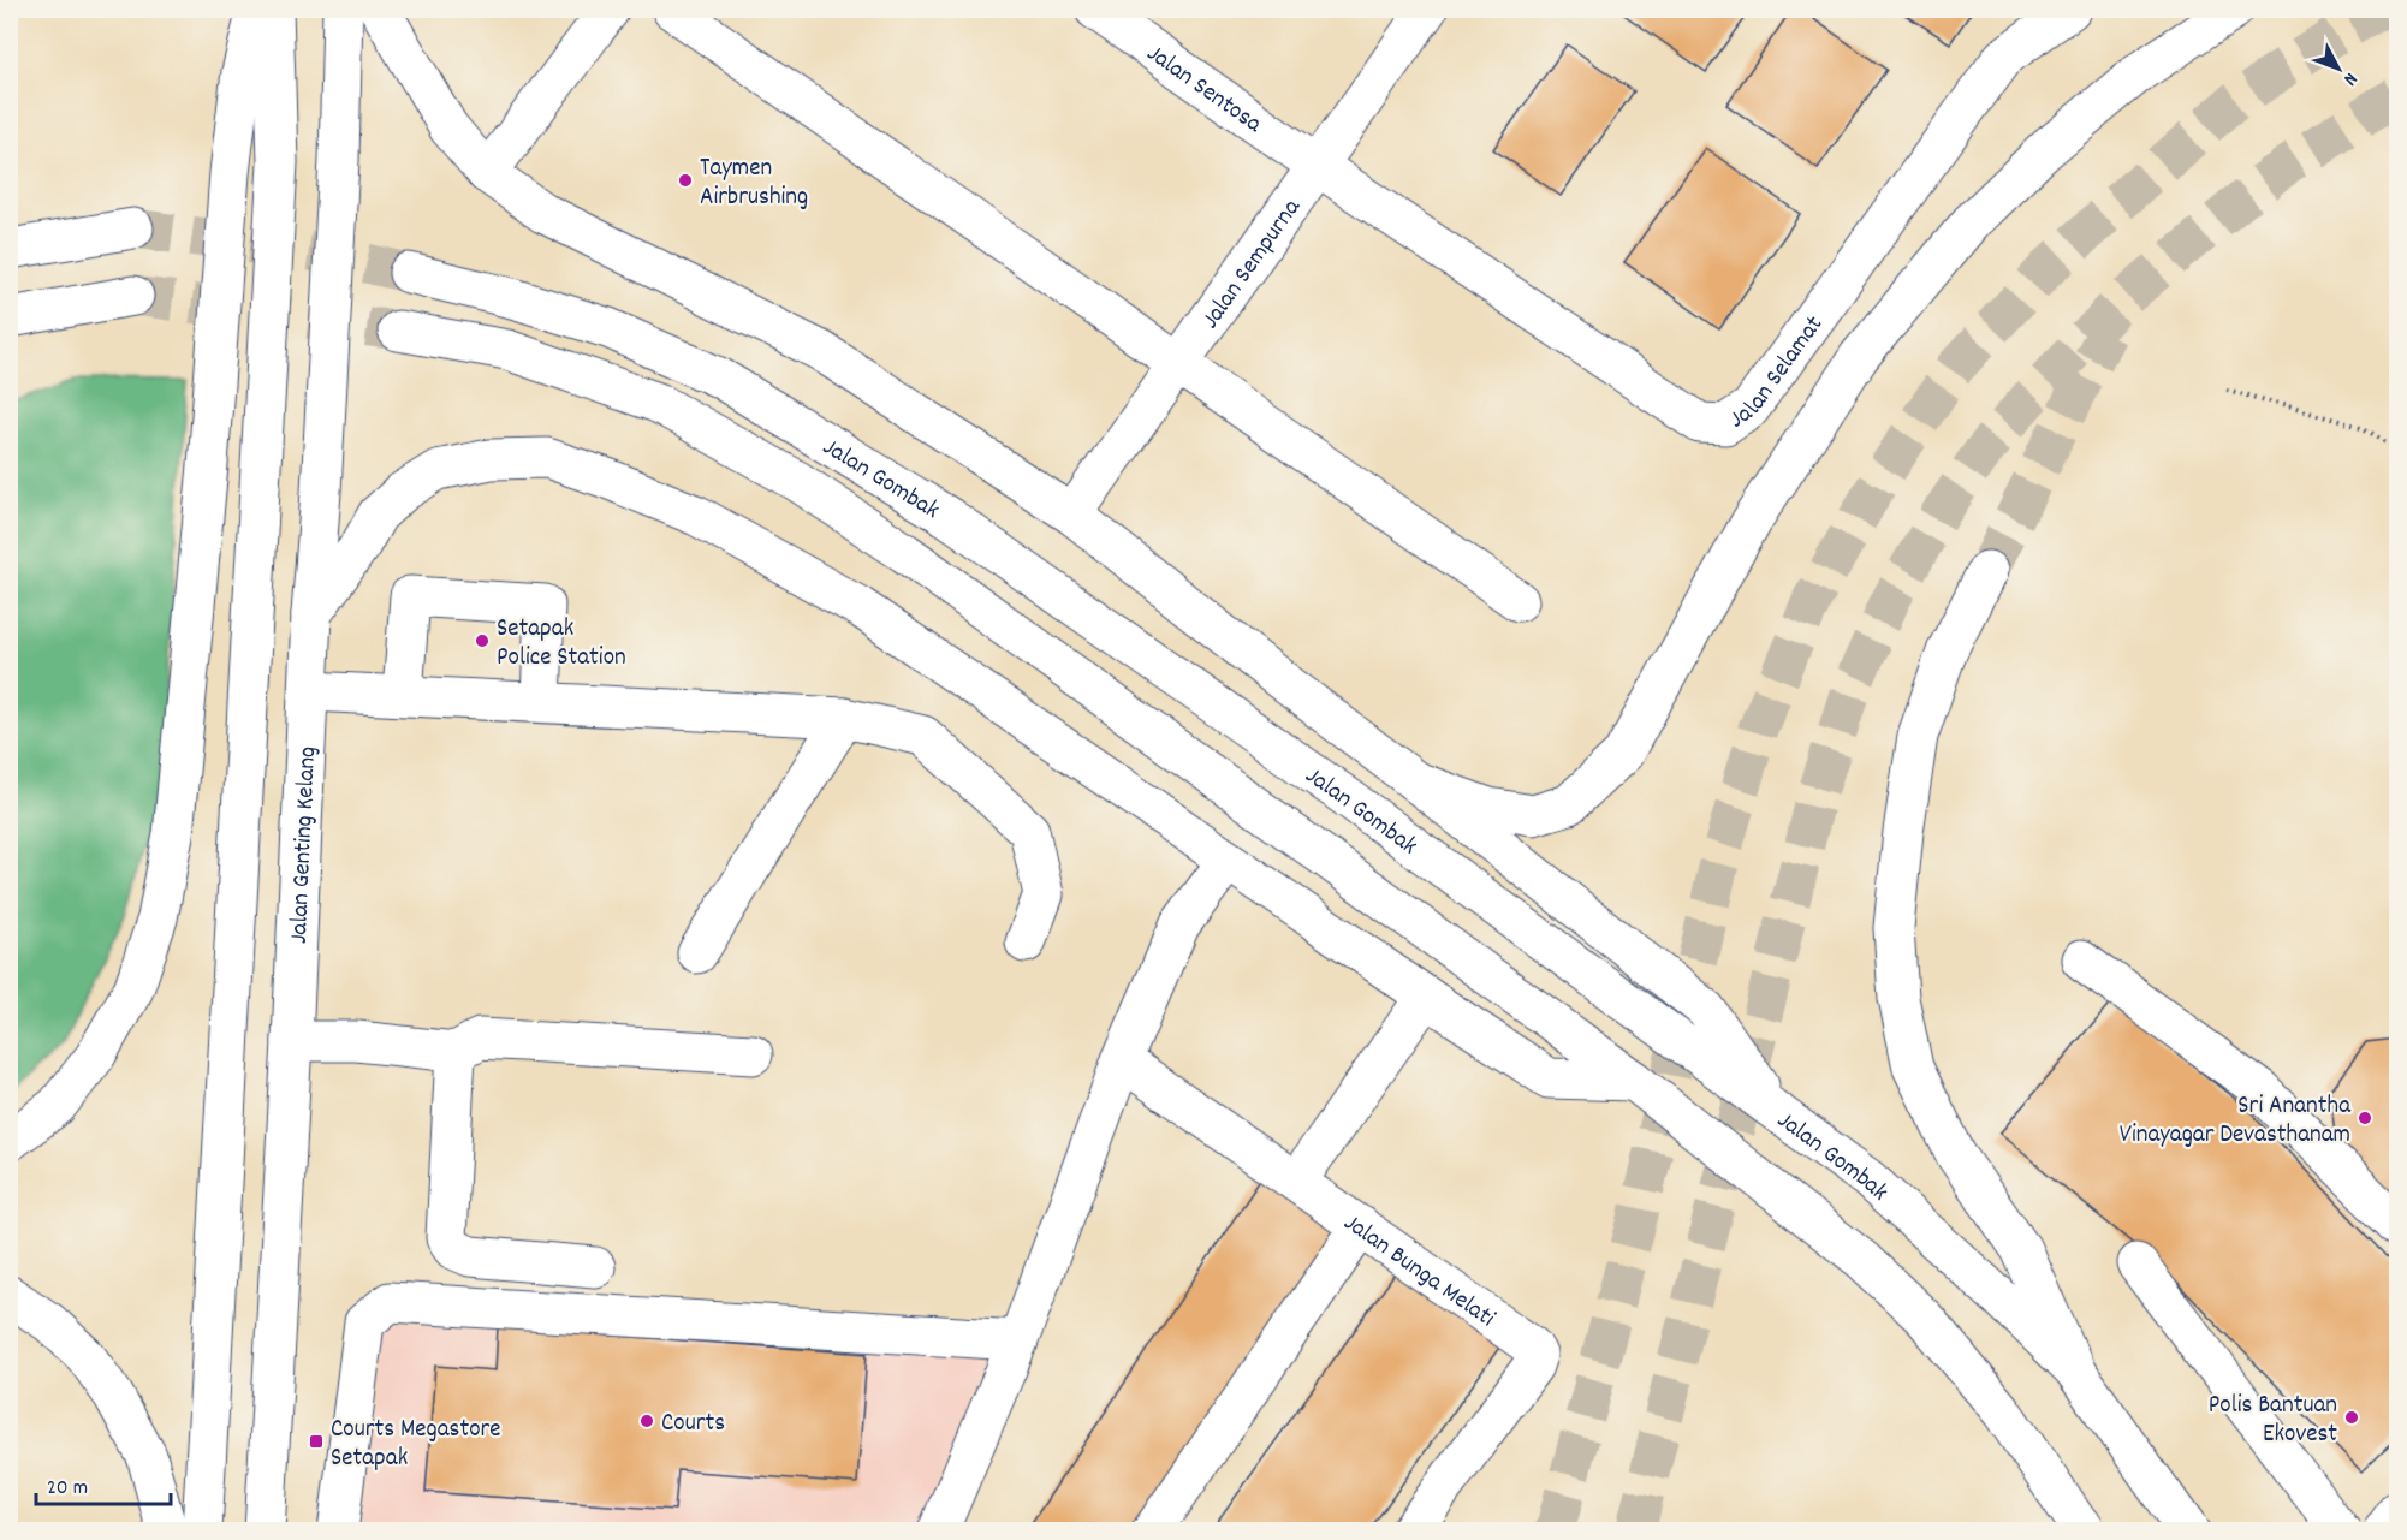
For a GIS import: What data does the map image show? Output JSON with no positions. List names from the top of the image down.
{
  "streets": {
    "main road": [
      "Jalan Sentosa",
      "Jalan Sempurna",
      "Jalan Selamat",
      "Jalan Gombak",
      "Jalan Genting Kelang",
      "Jalan Bunga Melati"
    ]
  },
  "crossings": [
    ["Jalan Sentosa", "Jalan Sempurna"],
    ["Jalan Sentosa", "Jalan Selamat"],
    ["Jalan Sempurna", "Jalan Selamat"]
  ],
  "places": {
    "other": [
      "Taymen Airbrushing",
      "Setapak Police Station",
      "Sri Anantha Vinayagar Devasthanam",
      "Polis Bantuan Ekovest",
      "Courts"
    ],
    "transit": ["Courts Megastore Setapak"]
  },
  "scale_bar": "20 m",
  "north": "bottom right"
}
